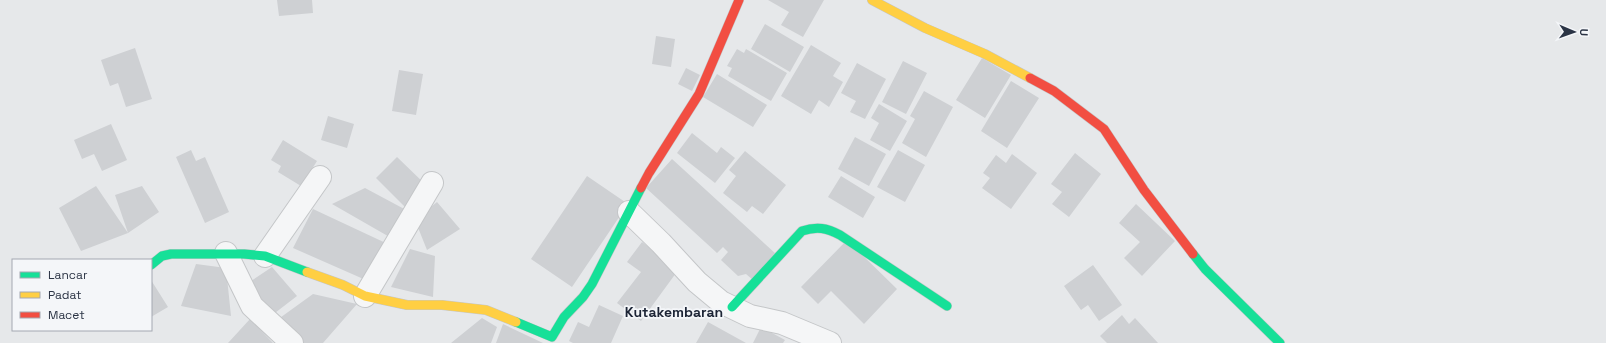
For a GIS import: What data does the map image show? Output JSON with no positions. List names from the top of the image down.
{
  "districts": ["Kutakembaran"],
  "legend": ["Lancar", "Padat", "Macet"],
  "north": "right"
}
